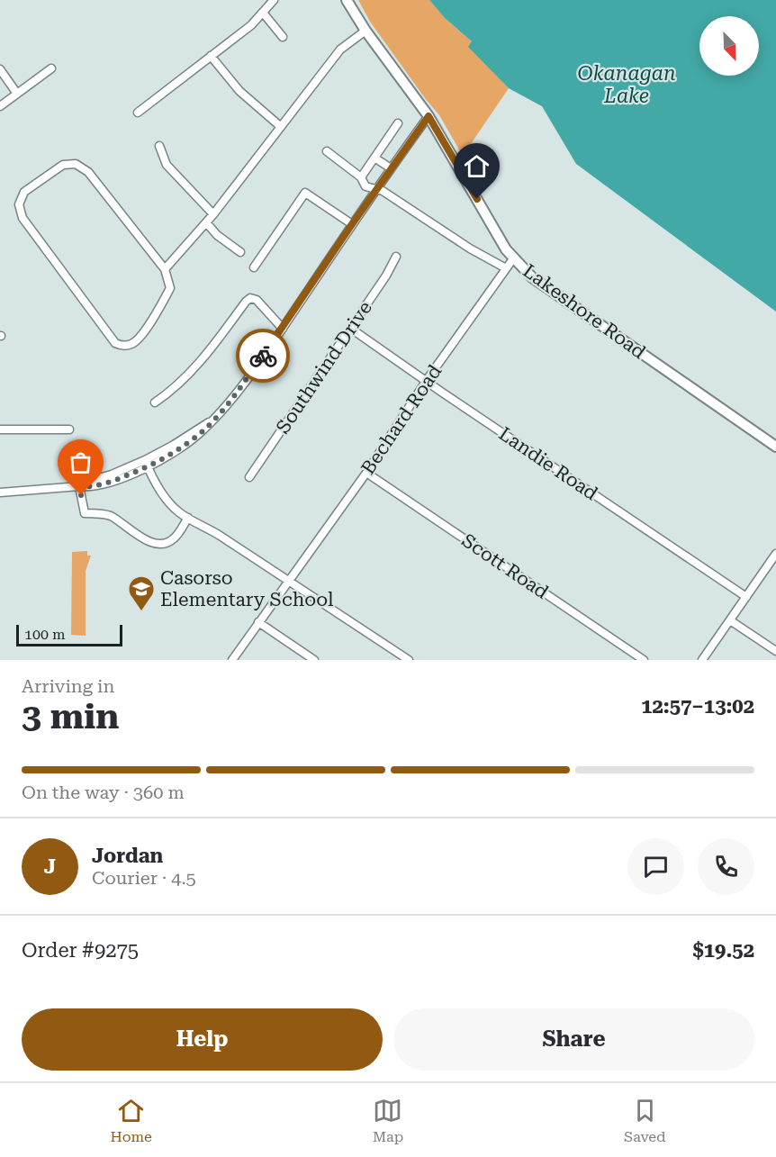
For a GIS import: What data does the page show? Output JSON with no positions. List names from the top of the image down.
{
  "streets": {
    "main road": ["Lakeshore Road"],
    "street": [
      "Southwind Drive",
      "Bechard Road",
      "Landie Road",
      "Scott Road"
    ]
  },
  "crossings": [
    ["Lakeshore Road", "Bechard Road"],
    ["Southwind Drive", "Landie Road"],
    ["Bechard Road", "Landie Road"],
    ["Bechard Road", "Scott Road"]
  ],
  "water": ["Okanagan Lake"],
  "places": {
    "school or university": ["Casorso Elementary School"]
  },
  "scale_bar": "100 m",
  "north": "bottom right",
  "page": {
    "scale": "100 m",
    "heading": ["3 min", "Arriving in", "12:57–13:02"],
    "panel": [
      "Jordan",
      "Courier · 4.5",
      "Order #9275",
      "$19.52"
    ],
    "bar": "On the way · 360 m",
    "round": "J",
    "buttons": ["Help", "Share"],
    "tabs": ["Home", "Map", "Saved"]
  }
}
